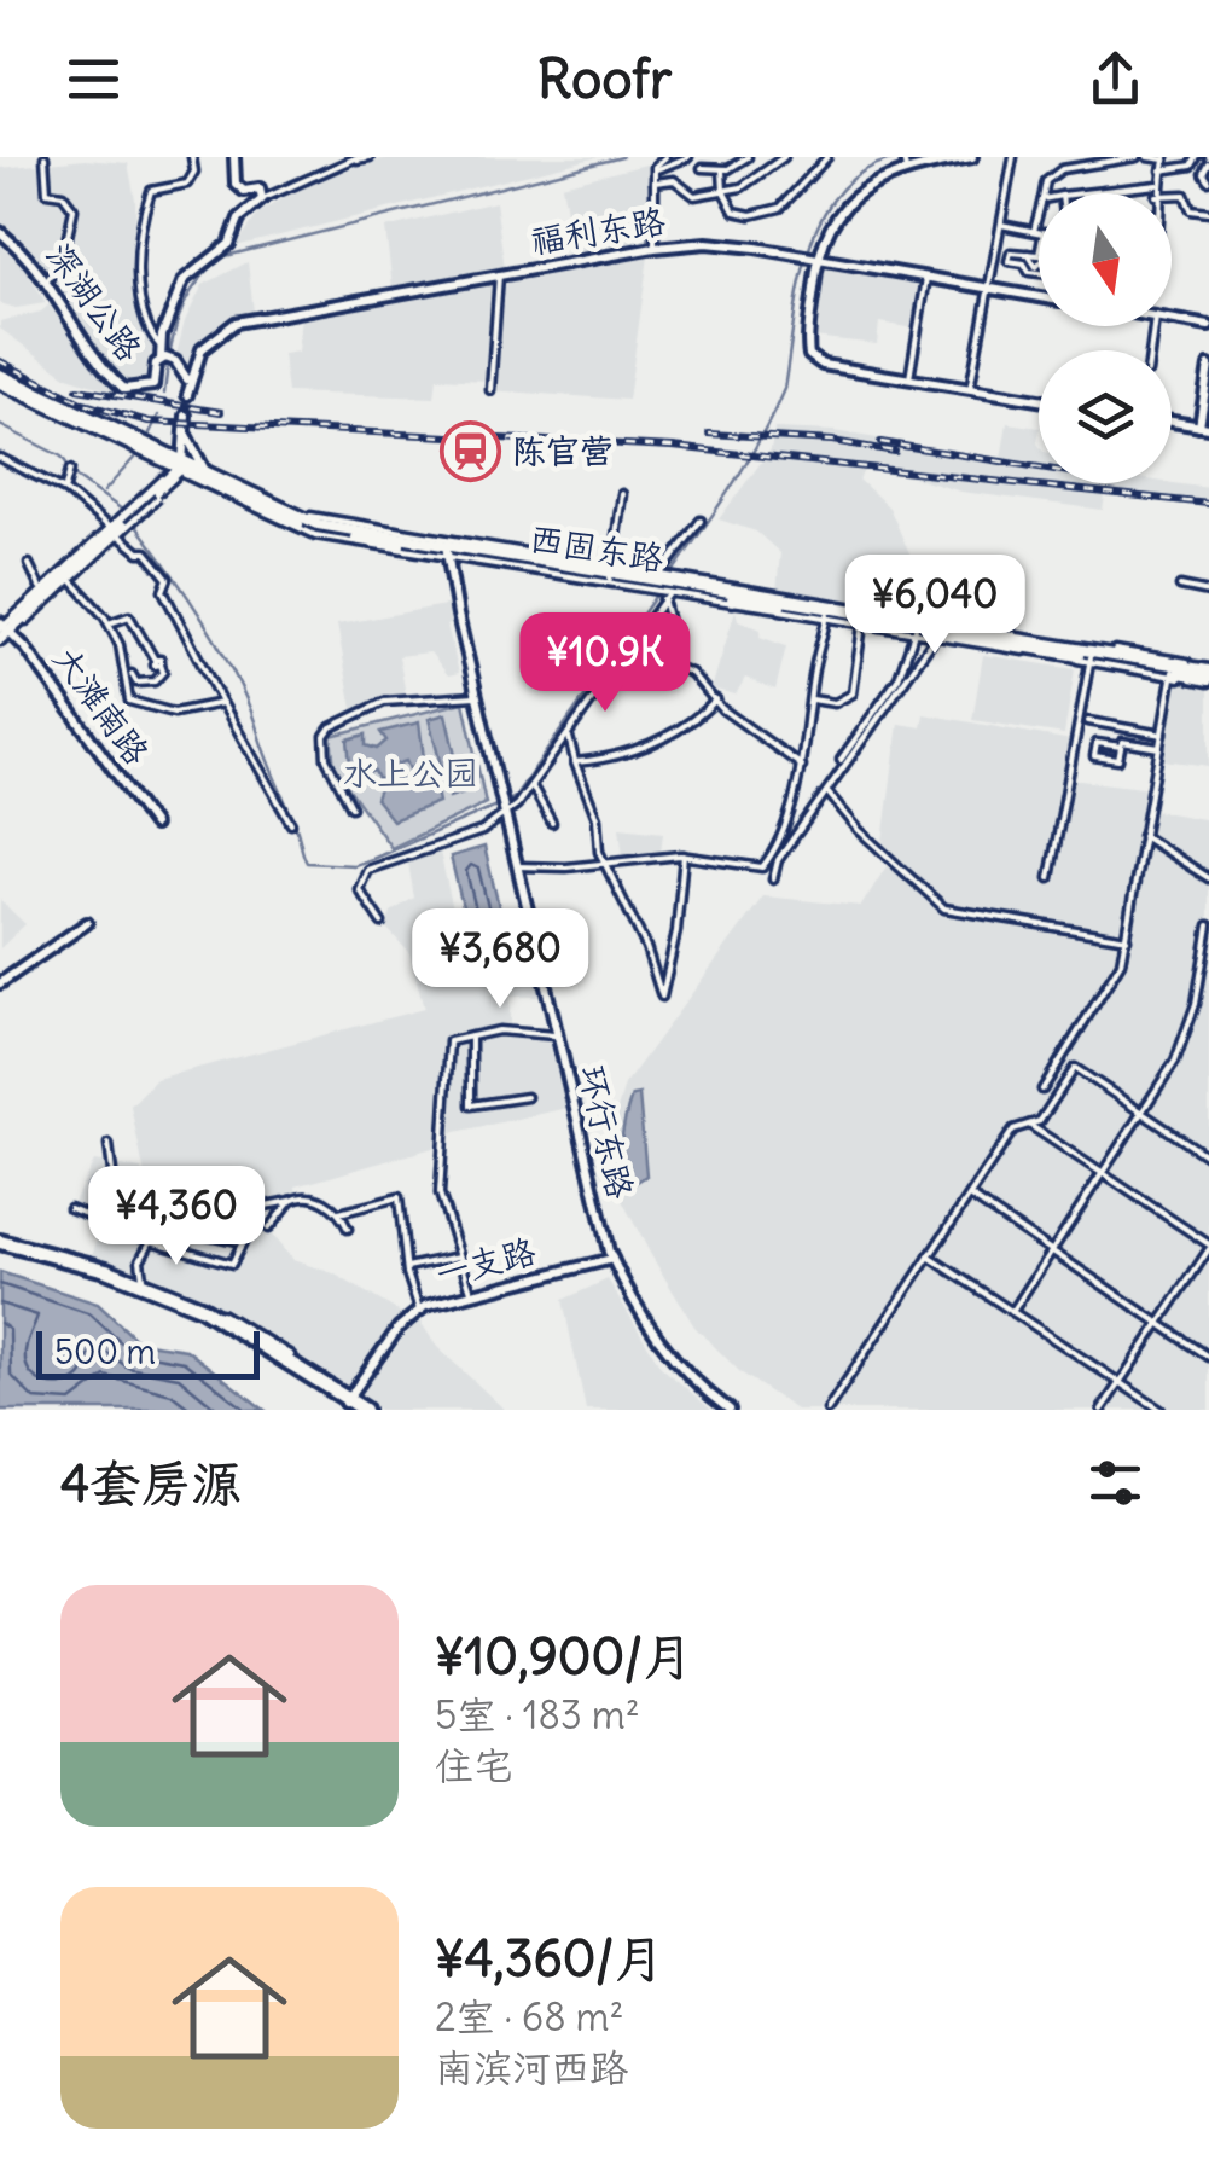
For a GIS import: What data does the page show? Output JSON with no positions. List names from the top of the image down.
{
  "streets": {
    "main road": ["西固东路"],
    "street": [
      "福利东路",
      "深湖公路",
      "大滩南路",
      "环行东路",
      "一支路"
    ]
  },
  "crossings": [
    ["福利东路", "深湖公路"],
    ["西固东路", "环行东路"],
    ["环行东路", "一支路"]
  ],
  "parks": ["水上公园"],
  "places": {
    "station": ["陈官营"]
  },
  "scale_bar": "500 m",
  "north": "bottom",
  "page": {
    "header": "Roofr",
    "price": [
      "¥6,040",
      "¥10.9K",
      "¥3,680",
      "¥4,360"
    ],
    "scale": "500 m",
    "heading": "4套房源",
    "list": [
      {
        "name": "¥10,900/月",
        "note": "5室 · 183 m² · 住宅"
      },
      {
        "name": "¥4,360/月",
        "note": "2室 · 68 m² · 南滨河西路"
      }
    ]
  }
}
